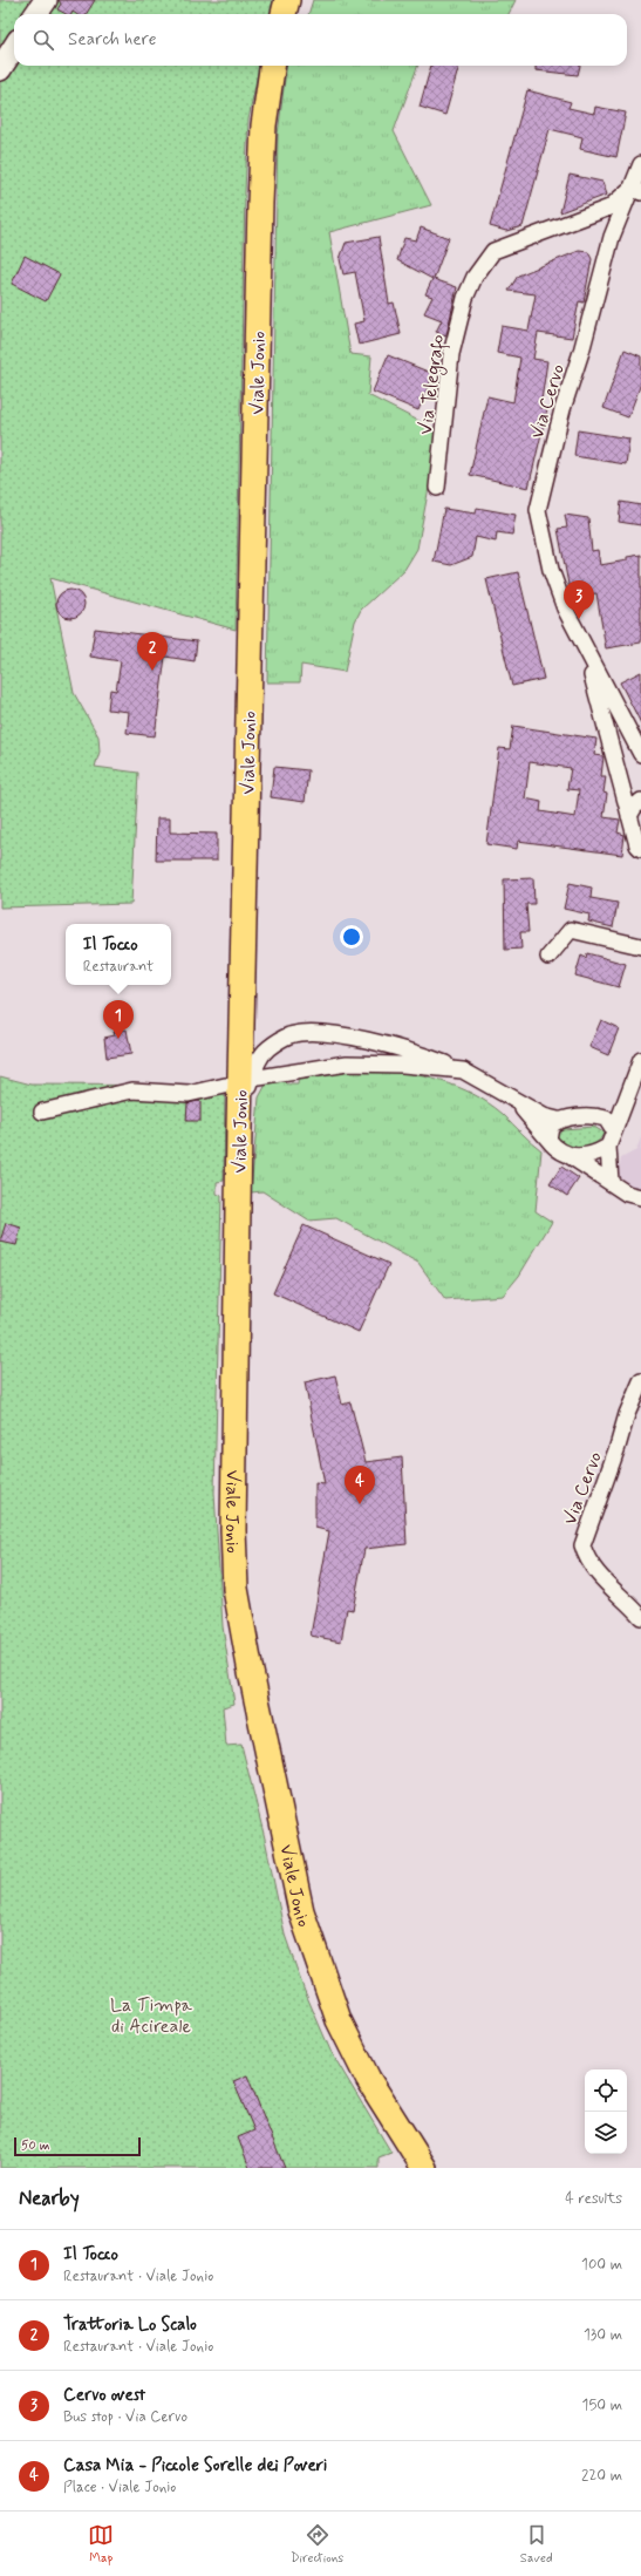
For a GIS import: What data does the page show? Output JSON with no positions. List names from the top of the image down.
{
  "streets": {
    "main road": ["Viale Jonio"],
    "street": ["Via Telegrafo", "Via Cervo"]
  },
  "crossings": [
    ["Via Telegrafo", "Via Cervo"]
  ],
  "parks": ["La Timpa di Acireale"],
  "scale_bar": "50 m",
  "page": {
    "search": "Search here",
    "pins": [
      "3",
      "2",
      "1",
      "4"
    ],
    "popup": ["Il Tocco", "Restaurant"],
    "scale": "50 m",
    "heading": ["Nearby", "4 results"],
    "list": [
      {
        "mark": "1",
        "name": "Il Tocco",
        "note": "Restaurant · Viale Jonio",
        "value": "100 m"
      },
      {
        "mark": "2",
        "name": "Trattoria Lo Scalo",
        "note": "Restaurant · Viale Jonio",
        "value": "130 m"
      },
      {
        "mark": "3",
        "name": "Cervo ovest",
        "note": "Bus stop · Via Cervo",
        "value": "150 m"
      },
      {
        "mark": "4",
        "name": "Casa Mia - Piccole Sorelle dei Poveri",
        "note": "Place · Viale Jonio",
        "value": "220 m"
      }
    ],
    "nav": ["Map", "Directions", "Saved"]
  }
}
